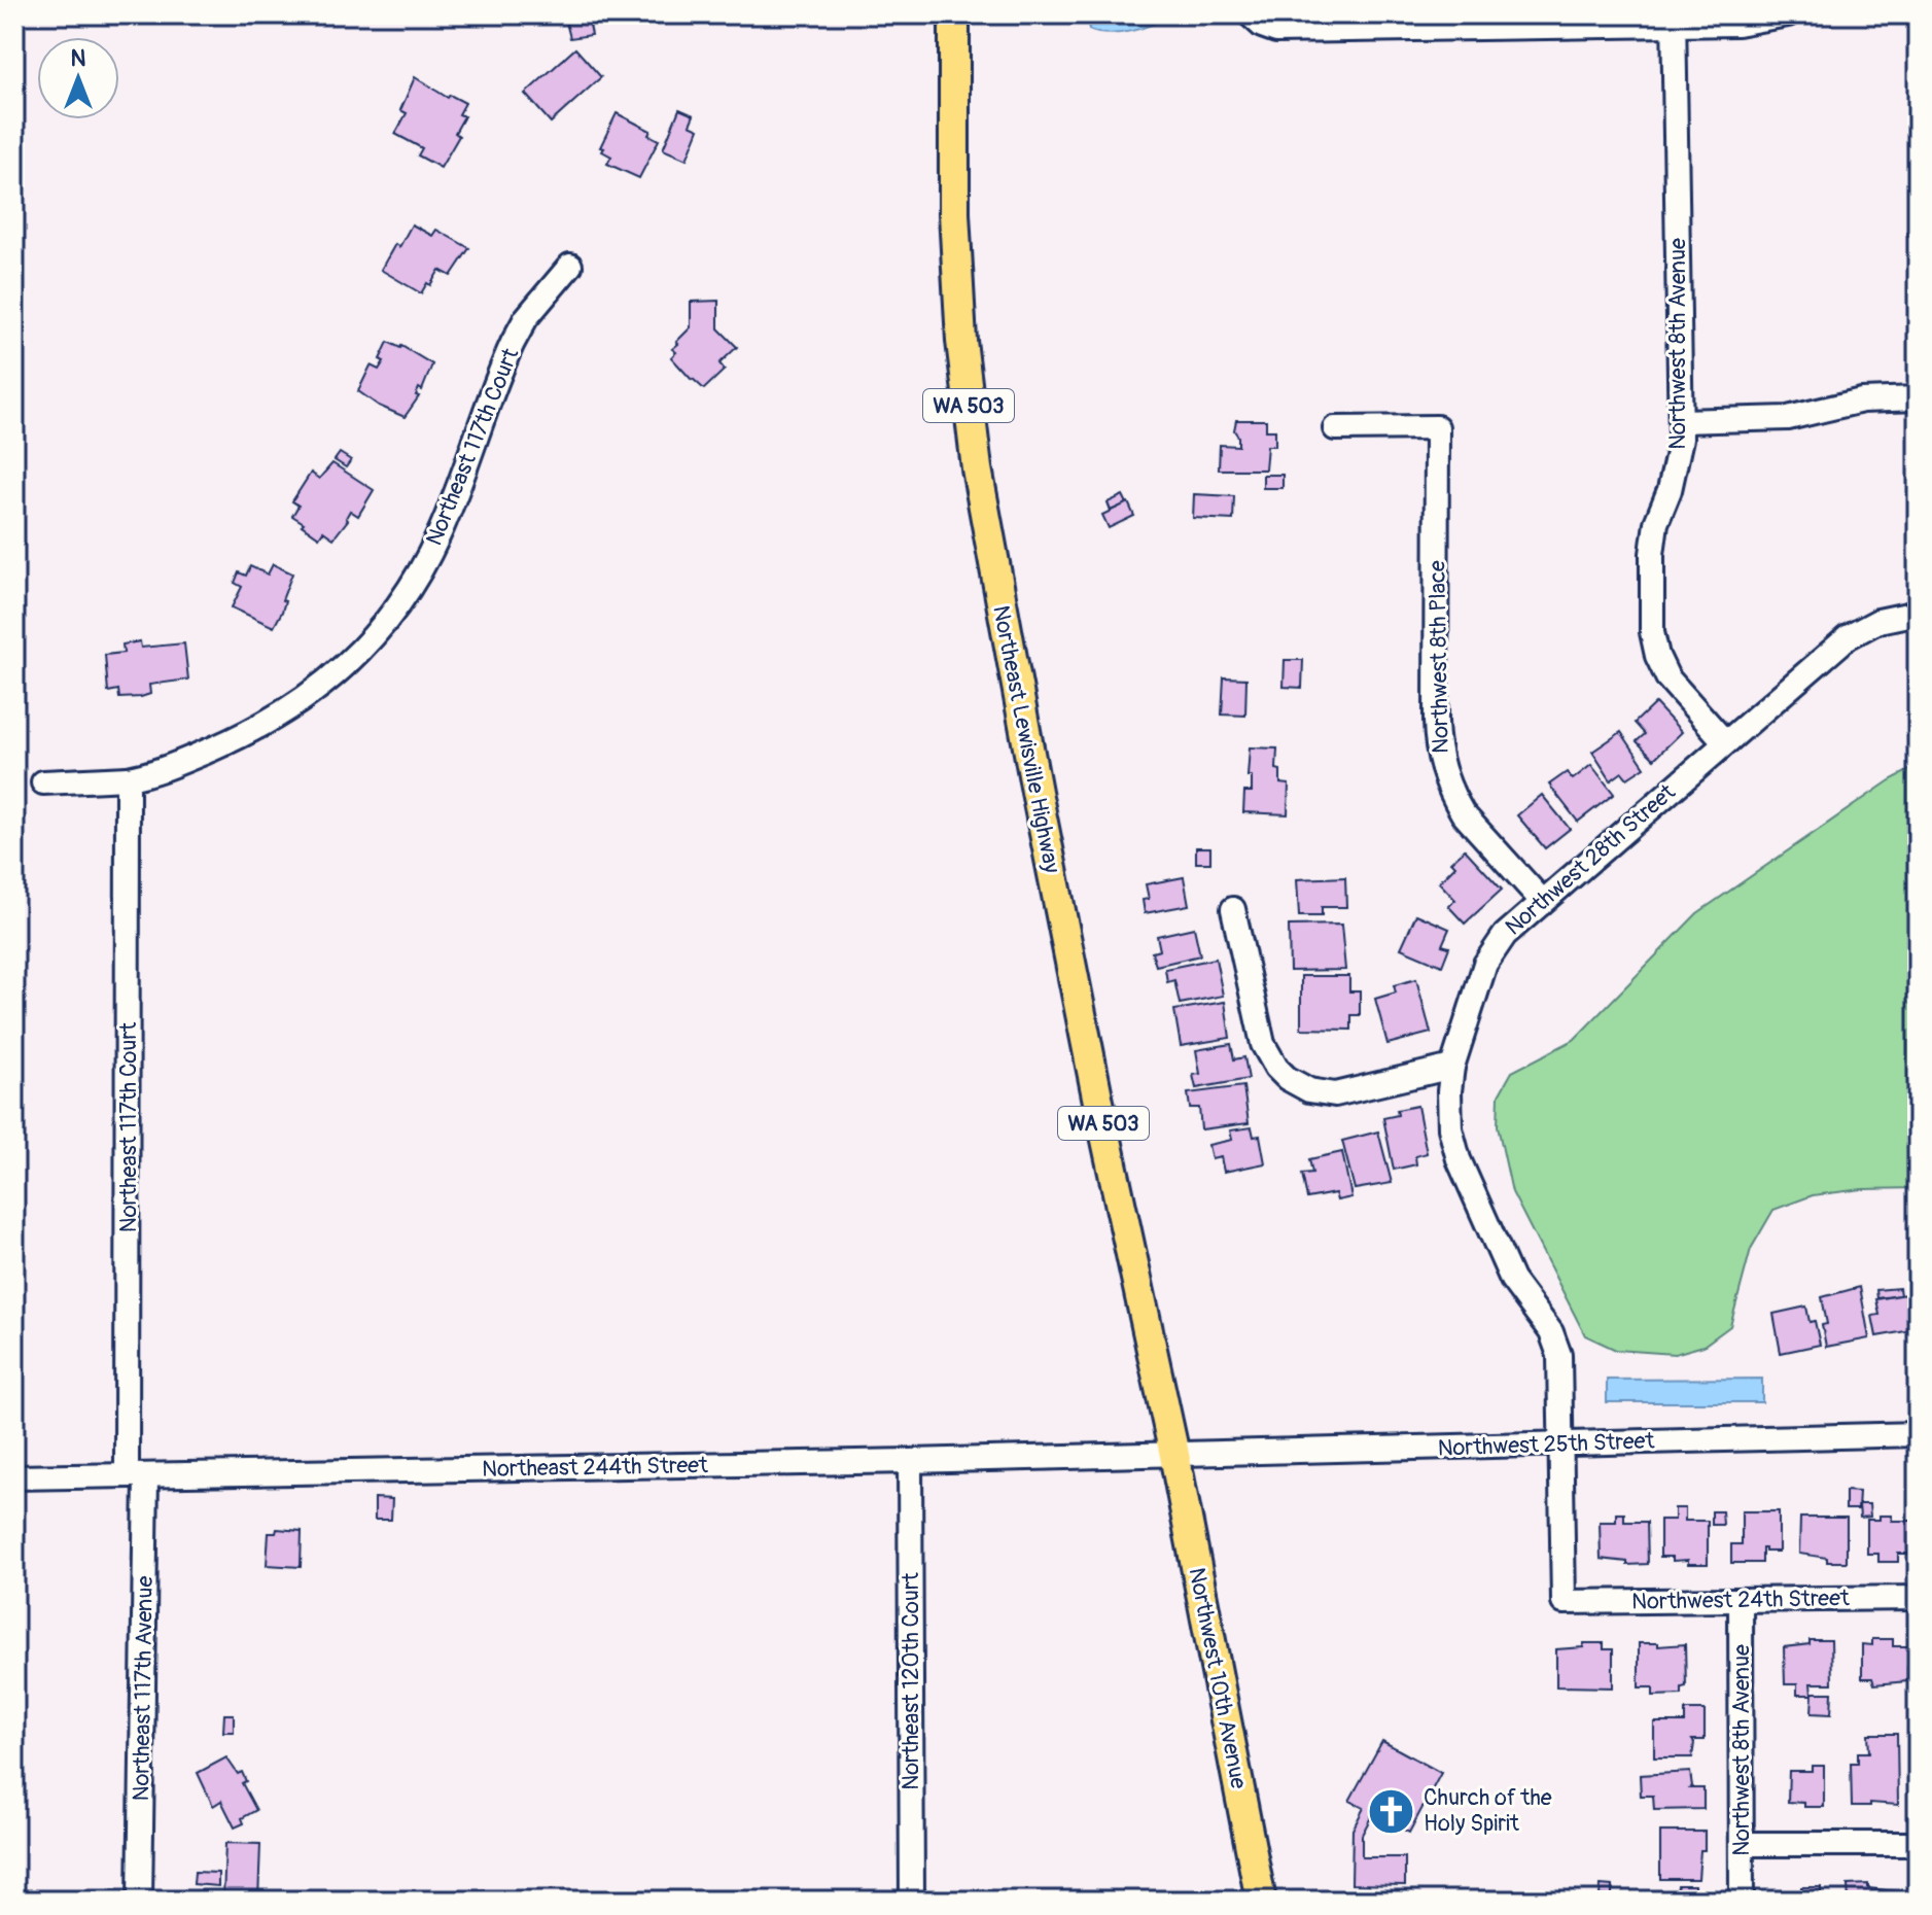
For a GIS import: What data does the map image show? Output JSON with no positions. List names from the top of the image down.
{
  "streets": {
    "main road": ["WA 503", "Northeast Lewisville Highway", "Northwest 10th Avenue"],
    "street": [
      "Northwest 8th Avenue",
      "Northeast 117th Court",
      "Northwest 8th Place",
      "Northwest 28th Street",
      "Northwest 25th Street",
      "Northeast 244th Street",
      "Northwest 24th Street",
      "Northeast 120th Court",
      "Northeast 117th Avenue"
    ]
  },
  "crossings": [
    ["Northwest 8th Avenue", "Northwest 28th Street"],
    ["Northwest 8th Avenue", "Northwest 24th Street"],
    ["Northeast 117th Court", "Northeast 244th Street"],
    ["Northeast 117th Court", "Northeast 117th Avenue"],
    ["Northwest 8th Place", "Northwest 28th Street"],
    ["Northeast Lewisville Highway", "Northwest 25th Street"],
    ["Northeast Lewisville Highway", "Northeast 244th Street"],
    ["Northeast Lewisville Highway", "Northwest 10th Avenue"],
    ["Northwest 28th Street", "Northwest 25th Street"],
    ["Northwest 28th Street", "Northwest 24th Street"],
    ["Northwest 25th Street", "Northeast 244th Street"],
    ["Northwest 25th Street", "Northwest 10th Avenue"],
    ["Northeast 244th Street", "Northwest 10th Avenue"],
    ["Northeast 244th Street", "Northeast 120th Court"],
    ["Northeast 244th Street", "Northeast 117th Avenue"]
  ],
  "places": {
    "church": ["Church of the Holy Spirit"]
  },
  "north": "top"
}
